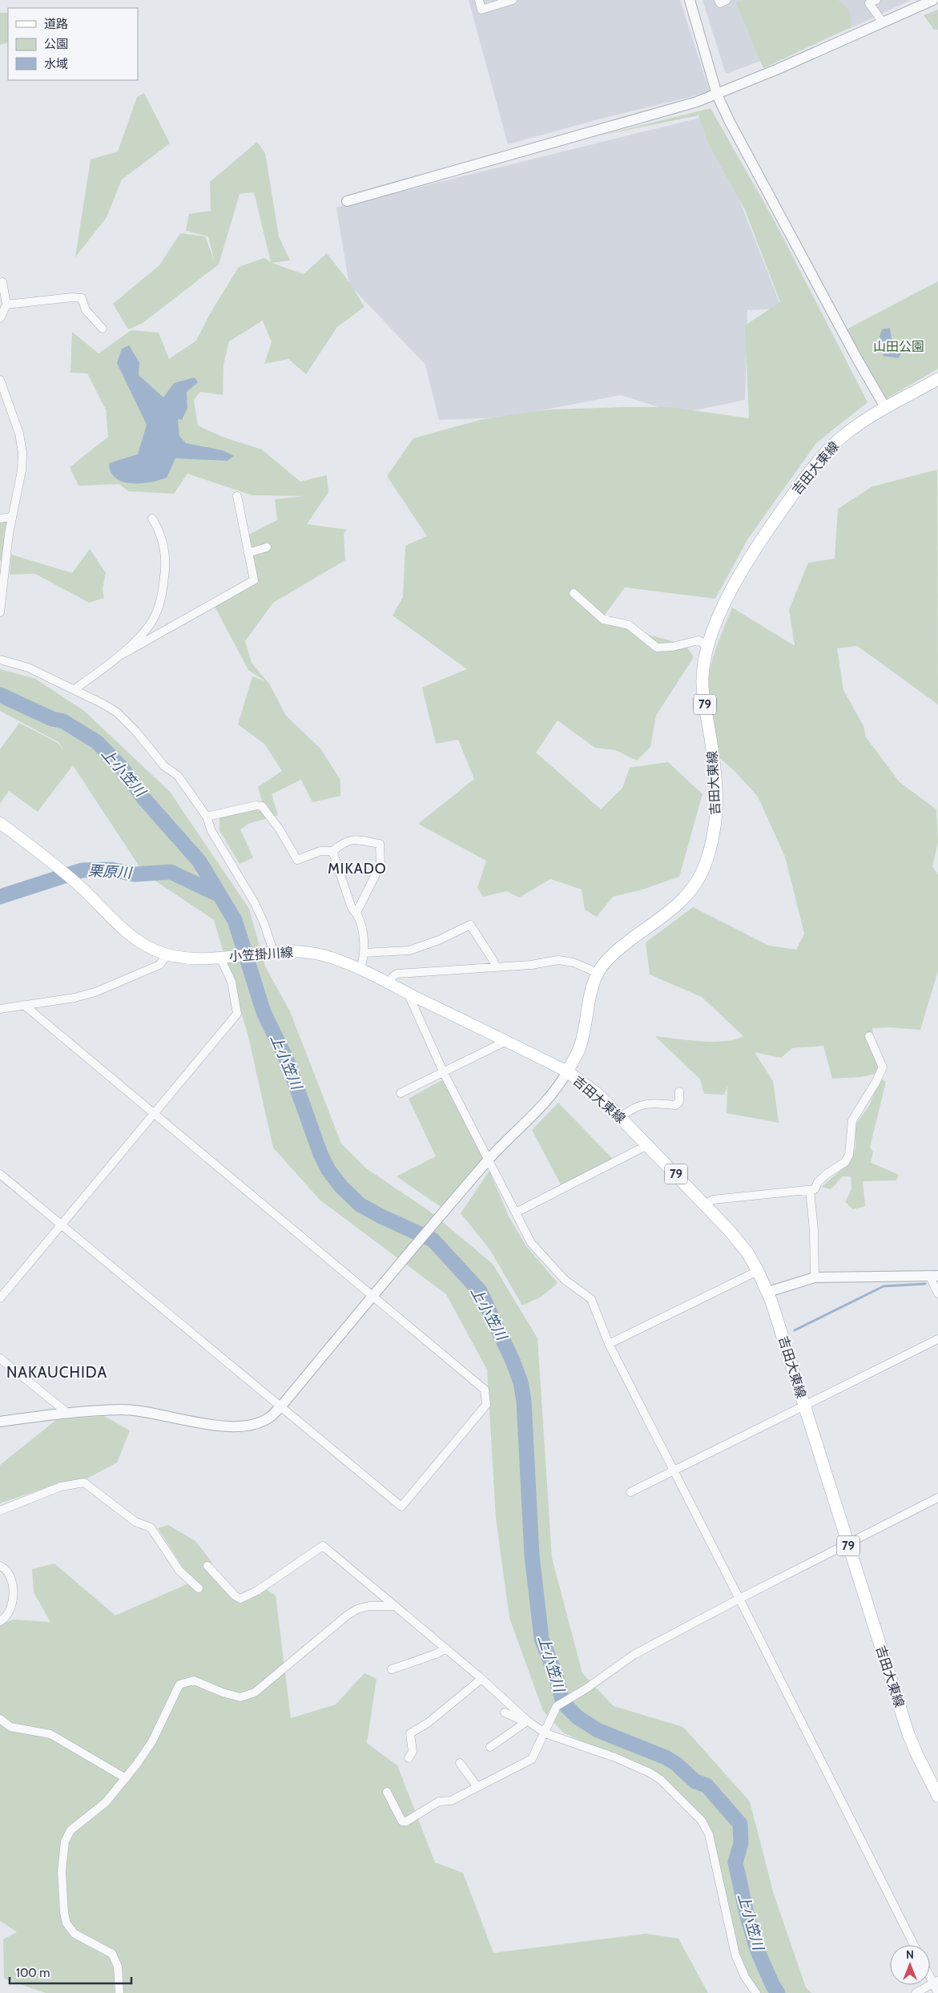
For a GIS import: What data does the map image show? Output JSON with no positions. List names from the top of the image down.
{
  "streets": {
    "main road": ["吉田大東線", "79", "小笠掛川線"]
  },
  "crossings": [
    ["吉田大東線", "小笠掛川線"]
  ],
  "districts": ["MIKADO", "NAKAUCHIDA"],
  "water": ["上小笠川", "栗原川"],
  "parks": ["山田公園"],
  "legend": ["道路", "公園", "水域"],
  "scale_bar": "100 m",
  "north": "top"
}
